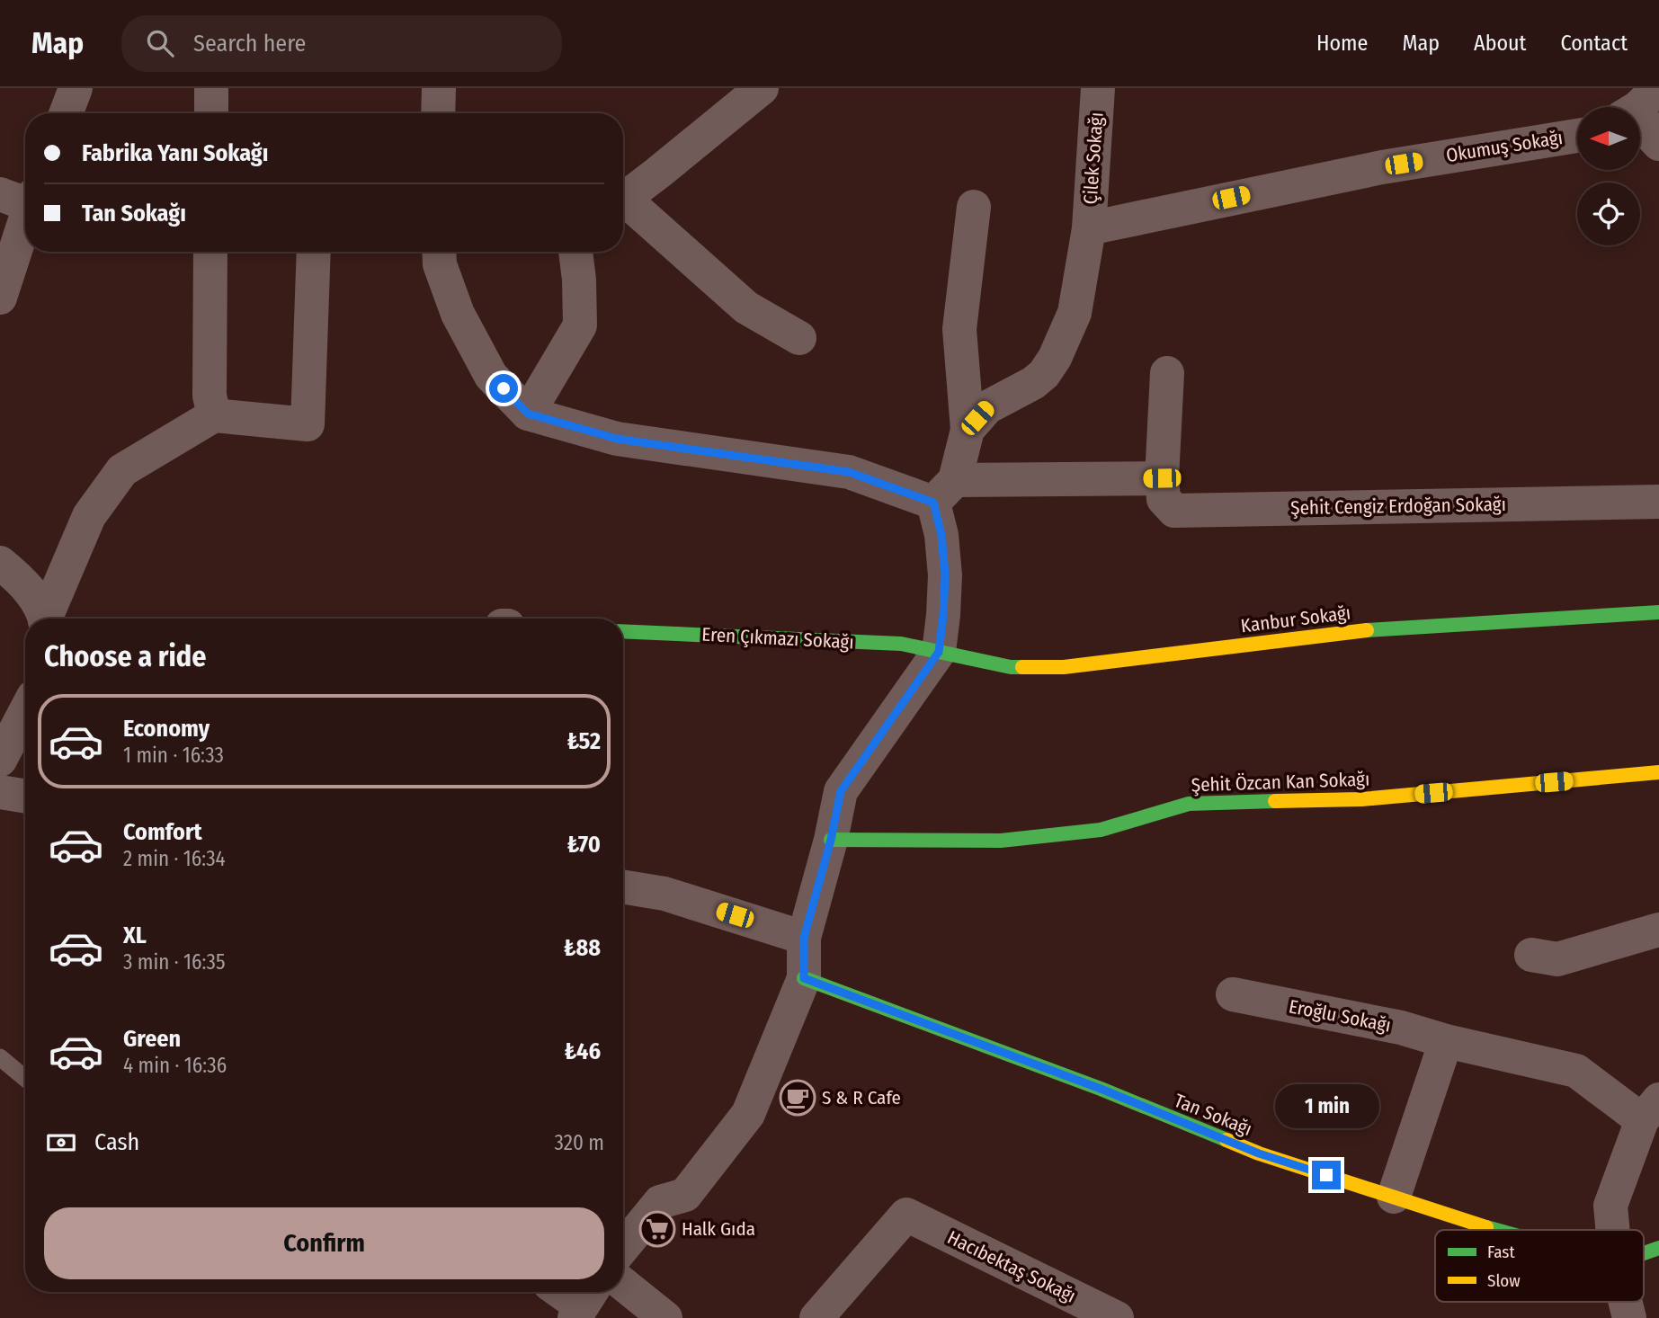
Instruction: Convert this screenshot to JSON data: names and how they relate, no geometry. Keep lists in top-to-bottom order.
{
  "streets": {
    "street": [
      "Okumuş Sokağı",
      "Çilek Sokağı",
      "Şehit Cengiz Erdoğan Sokağı",
      "Kanbur Sokağı",
      "Eren Çıkmazı Sokağı",
      "Şehit Özcan Kan Sokağı",
      "Eroğlu Sokağı",
      "Tan Sokağı",
      "Hacıbektaş Sokağı"
    ]
  },
  "crossings": [
    ["Okumuş Sokağı", "Çilek Sokağı"],
    ["Kanbur Sokağı", "Eren Çıkmazı Sokağı"]
  ],
  "places": {
    "cafe": ["S & R Cafe"],
    "supermarket": ["Halk Gıda"]
  },
  "legend": ["Fast", "Slow"],
  "north": "left",
  "page": {
    "header": "Map",
    "search": "Search here",
    "nav": [
      "Home",
      "Map",
      "About",
      "Contact"
    ],
    "banner": ["Fabrika Yanı Sokağı", "Tan Sokağı"],
    "heading": "Choose a ride",
    "list": [
      {
        "name": "Economy",
        "note": "1 min · 16:33",
        "value": "₺52"
      },
      {
        "name": "Comfort",
        "note": "2 min · 16:34",
        "value": "₺70"
      },
      {
        "name": "XL",
        "note": "3 min · 16:35",
        "value": "₺88"
      },
      {
        "name": "Green",
        "note": "4 min · 16:36",
        "value": "₺46"
      }
    ],
    "bubble": "1 min",
    "pay": ["Cash", "320 m"],
    "buttons": "Confirm"
  }
}
